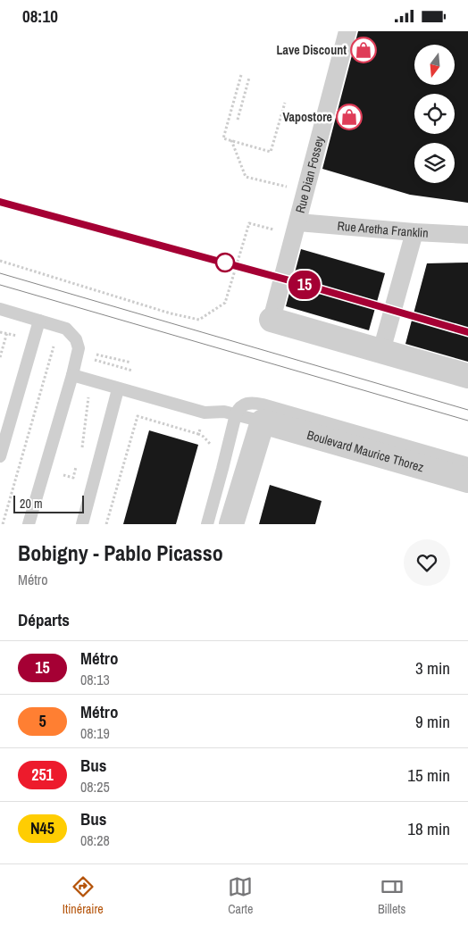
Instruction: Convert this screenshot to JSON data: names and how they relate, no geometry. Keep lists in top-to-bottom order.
{
  "streets": {
    "street": ["Rue Dian Fossey", "Rue Aretha Franklin", "Boulevard Maurice Thorez"]
  },
  "crossings": [
    ["Rue Dian Fossey", "Rue Aretha Franklin"]
  ],
  "places": {
    "shop": ["Lave Discount", "Vapostore"]
  },
  "lines": ["metro line 15"],
  "scale_bar": "20 m",
  "north": "bottom",
  "page": {
    "status": "08:10",
    "on_map": "15",
    "scale": "20 m",
    "heading": [
      ["Bobigny - Pablo Picasso", "Métro"],
      "Départs"
    ],
    "list": [
      {
        "mark": "15",
        "name": "Métro",
        "note": "08:13",
        "value": "3 min"
      },
      {
        "mark": "5",
        "name": "Métro",
        "note": "08:19",
        "value": "9 min"
      },
      {
        "mark": "251",
        "name": "Bus",
        "note": "08:25",
        "value": "15 min"
      },
      {
        "mark": "N45",
        "name": "Bus",
        "note": "08:28",
        "value": "18 min"
      }
    ],
    "tabs": ["Itinéraire", "Carte", "Billets"]
  }
}
